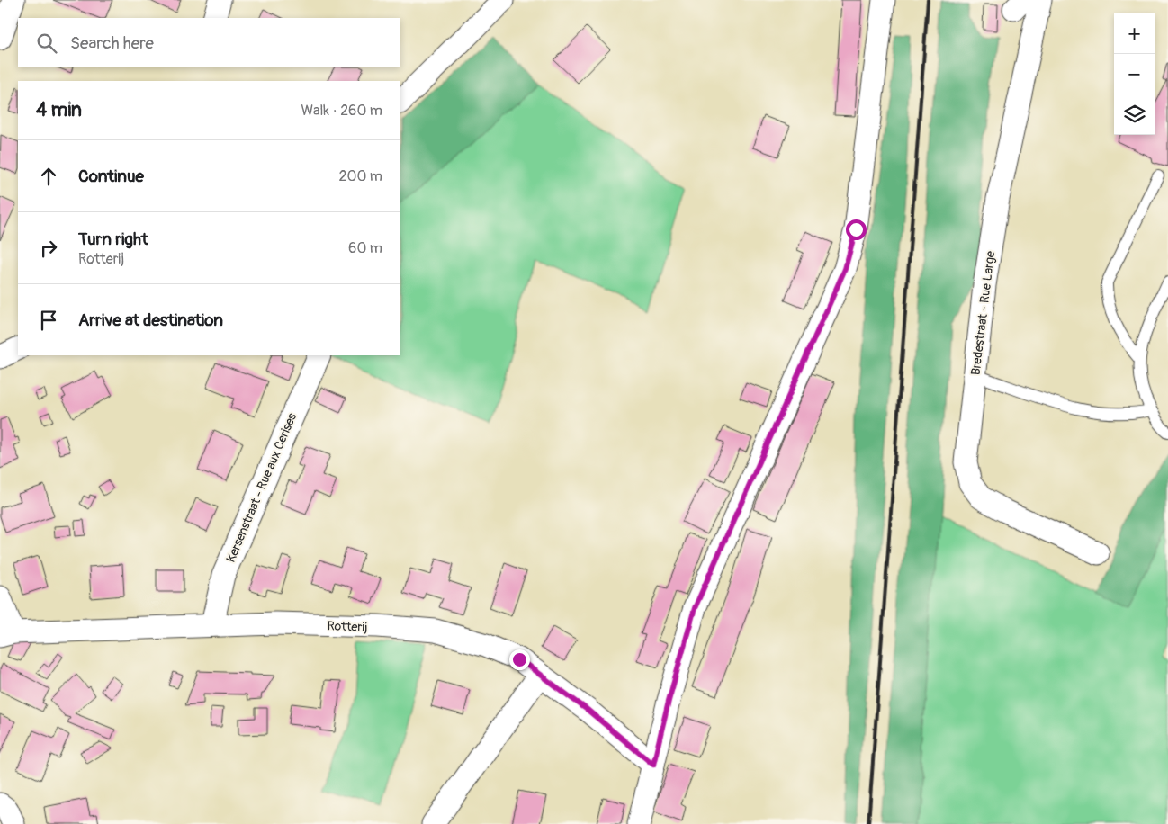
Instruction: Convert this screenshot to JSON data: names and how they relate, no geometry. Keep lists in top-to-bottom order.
{
  "streets": {
    "street": ["Bredestraat - Rue Large", "Kersenstraat - Rue aux Cerises", "Rotterij"]
  },
  "crossings": [
    ["Kersenstraat - Rue aux Cerises", "Rotterij"]
  ],
  "page": {
    "map_buttons": ["+", "−"],
    "search": "Search here",
    "heading": ["4 min", "Walk · 260 m"],
    "list": [
      ["Continue", "200 m"],
      ["Turn right", "Rotterij", "60 m"],
      "Arrive at destination"
    ]
  }
}
